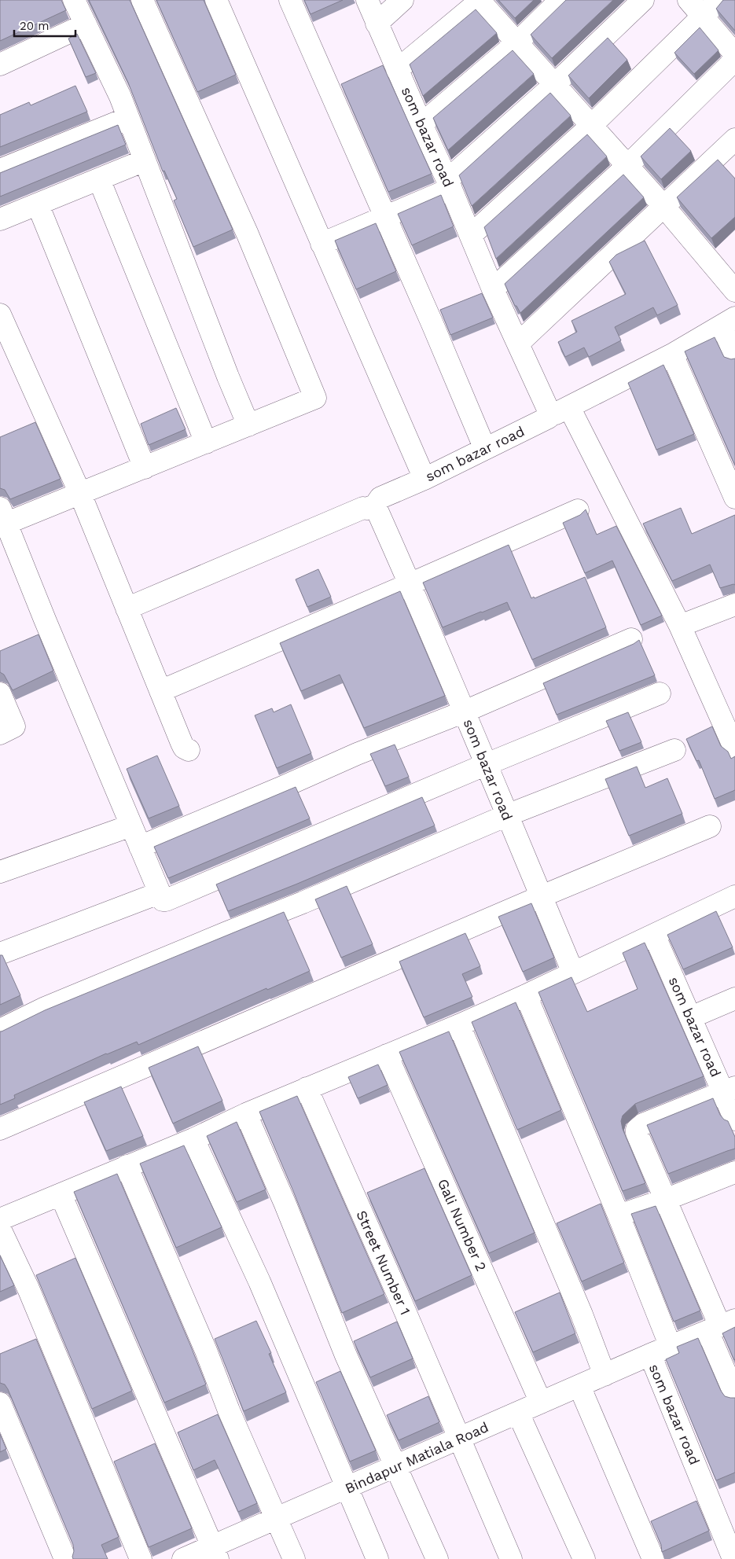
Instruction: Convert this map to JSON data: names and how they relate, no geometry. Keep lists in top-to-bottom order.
{
  "streets": {
    "street": [
      "som bazar road",
      "Gali Number 2",
      "Street Number 1",
      "Bindapur Matiala Road"
    ]
  },
  "crossings": [
    ["som bazar road", "Bindapur Matiala Road"],
    ["Gali Number 2", "Bindapur Matiala Road"],
    ["Street Number 1", "Bindapur Matiala Road"]
  ],
  "scale_bar": "20 m"
}
